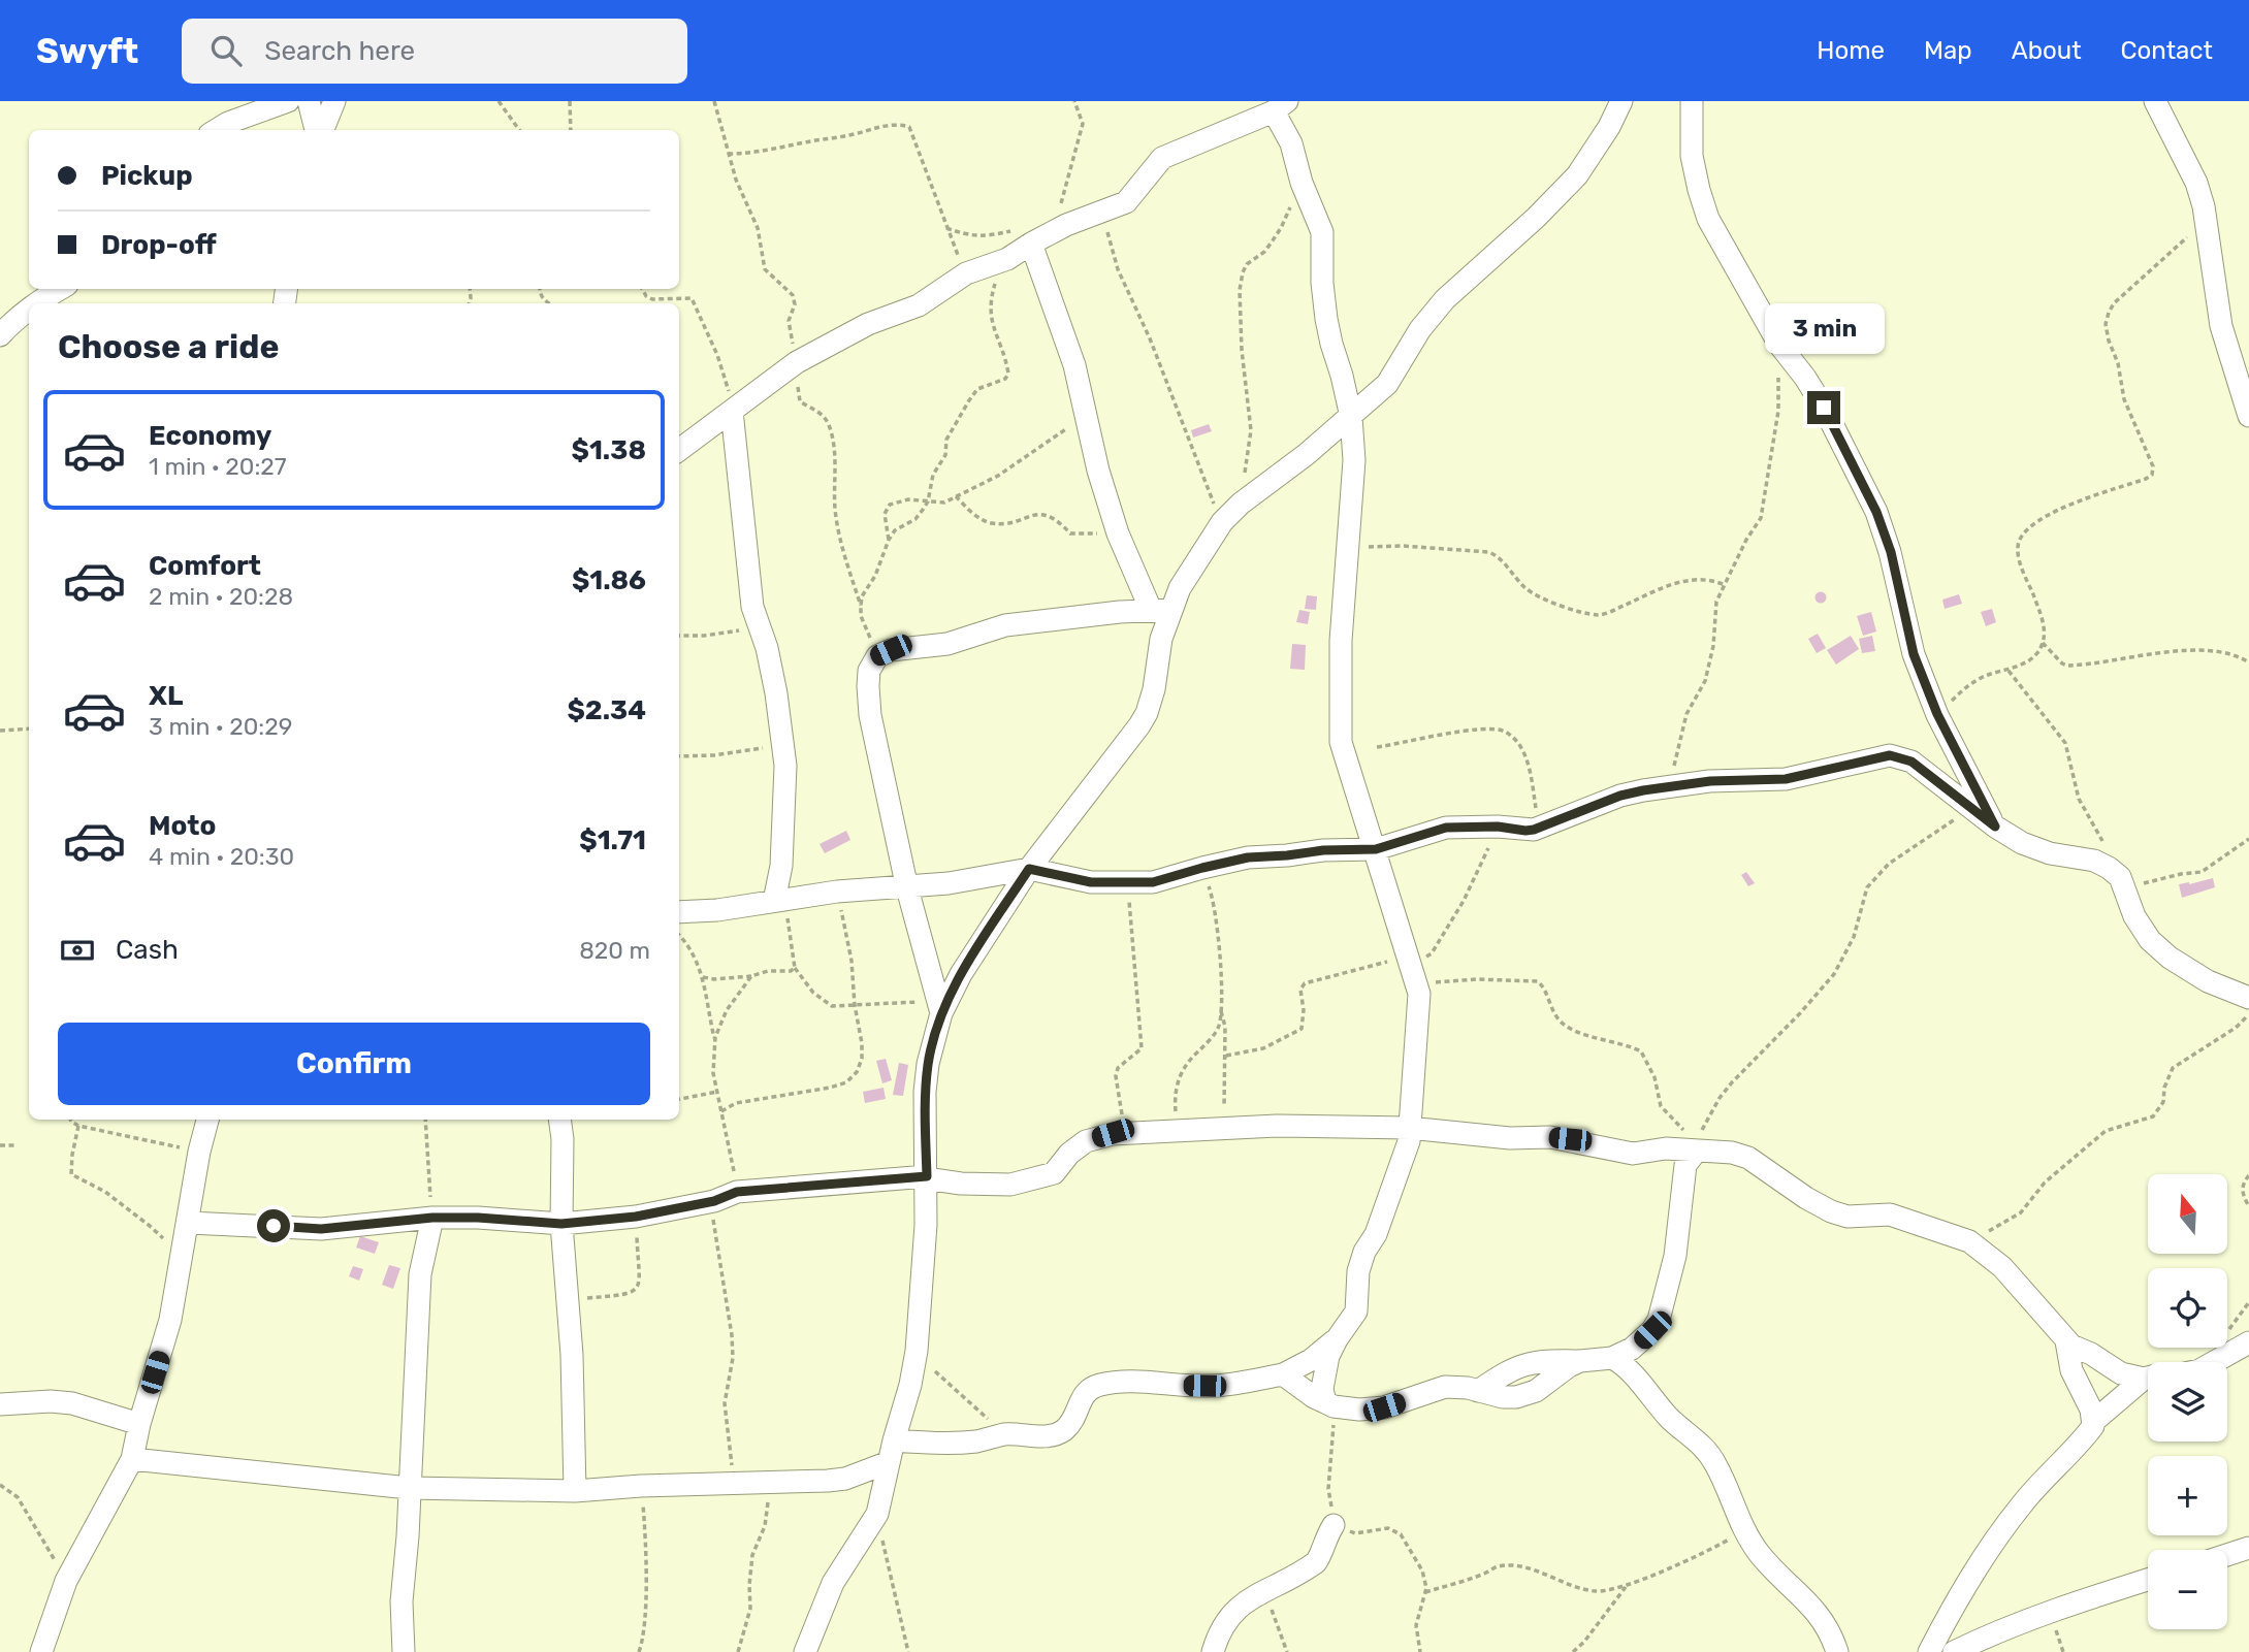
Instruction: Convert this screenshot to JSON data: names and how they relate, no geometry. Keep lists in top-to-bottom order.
{
  "north": "top",
  "page": {
    "header": "Swyft",
    "search": "Search here",
    "nav": [
      "Home",
      "Map",
      "About",
      "Contact"
    ],
    "banner": ["Pickup", "Drop-off"],
    "bubble": "3 min",
    "heading": "Choose a ride",
    "list": [
      {
        "name": "Economy",
        "note": "1 min · 20:27",
        "value": "$1.38"
      },
      {
        "name": "Comfort",
        "note": "2 min · 20:28",
        "value": "$1.86"
      },
      {
        "name": "XL",
        "note": "3 min · 20:29",
        "value": "$2.34"
      },
      {
        "name": "Moto",
        "note": "4 min · 20:30",
        "value": "$1.71"
      }
    ],
    "pay": ["Cash", "820 m"],
    "buttons": "Confirm",
    "map_buttons": ["+", "−"]
  }
}
